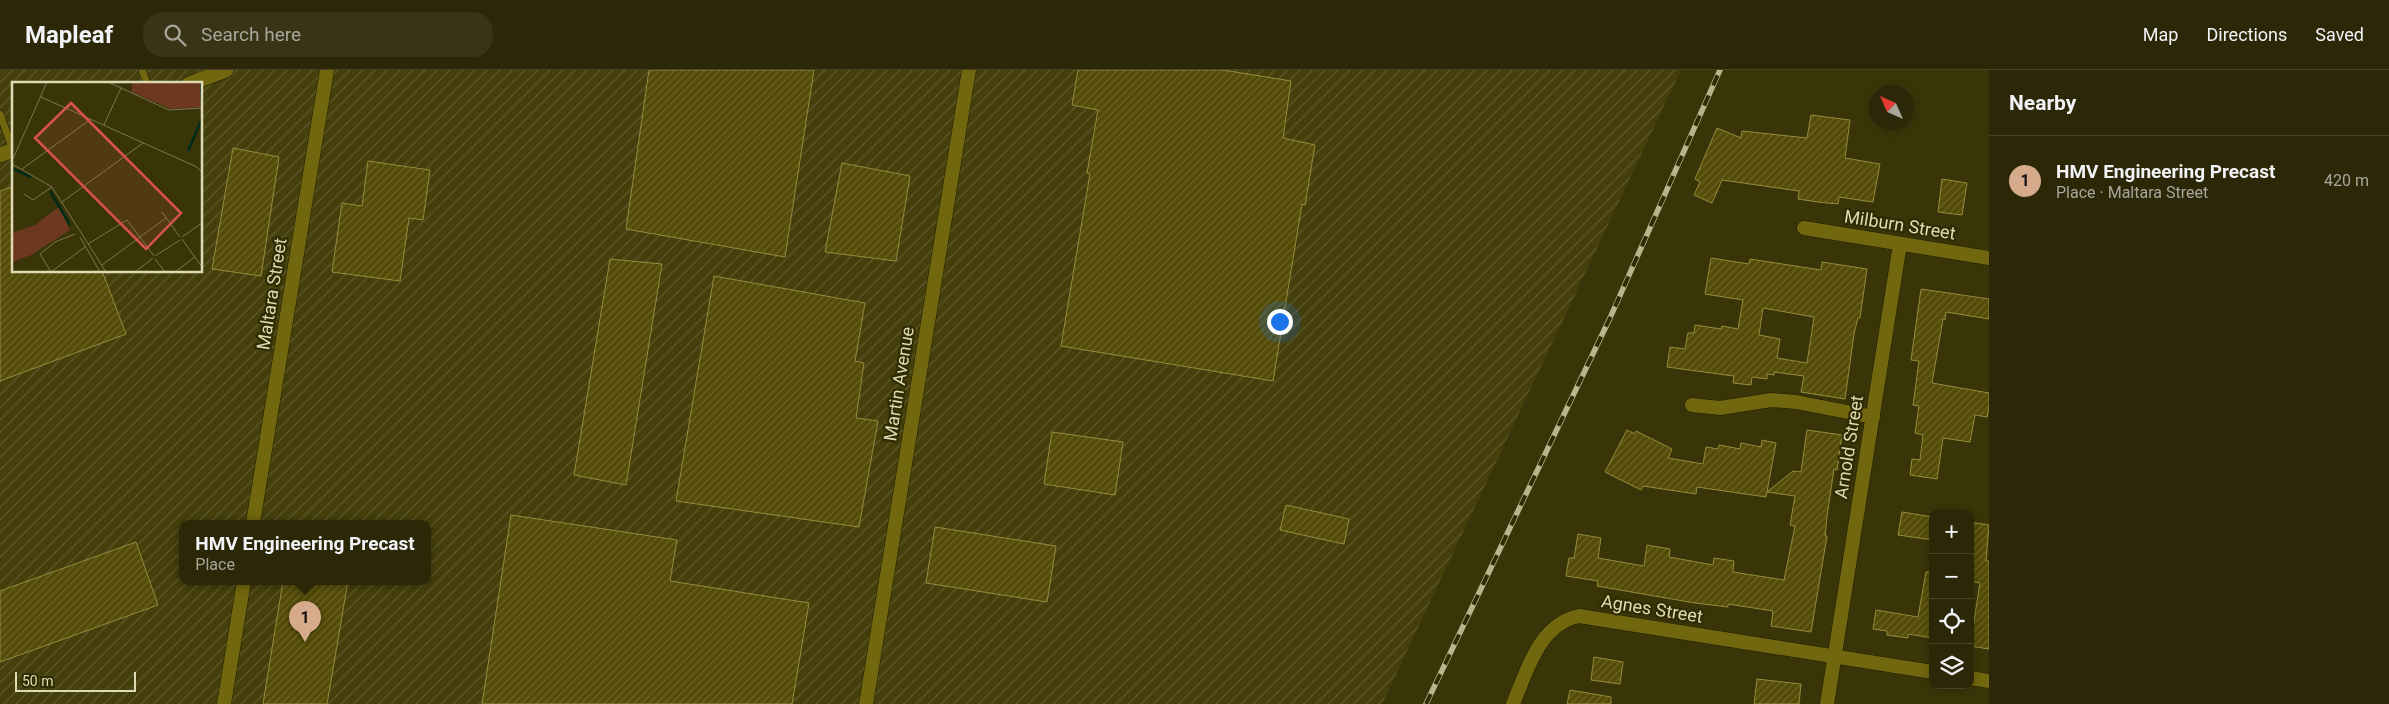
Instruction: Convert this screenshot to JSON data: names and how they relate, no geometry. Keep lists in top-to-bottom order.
{
  "streets": {
    "street": [
      "Milburn Street",
      "Maltara Street",
      "Martin Avenue",
      "Arnold Street",
      "Agnes Street"
    ]
  },
  "crossings": [
    ["Milburn Street", "Arnold Street"],
    ["Arnold Street", "Agnes Street"]
  ],
  "scale_bar": "50 m",
  "north": "top left",
  "page": {
    "header": "Mapleaf",
    "search": "Search here",
    "nav": ["Map", "Directions", "Saved"],
    "heading": "Nearby",
    "list": [
      {
        "mark": "1",
        "name": "HMV Engineering Precast",
        "note": "Place · Maltara Street",
        "value": "420 m"
      }
    ],
    "map_buttons": ["+", "−"],
    "popup": ["HMV Engineering Precast", "Place"],
    "pins": "1",
    "scale": "50 m"
  }
}
